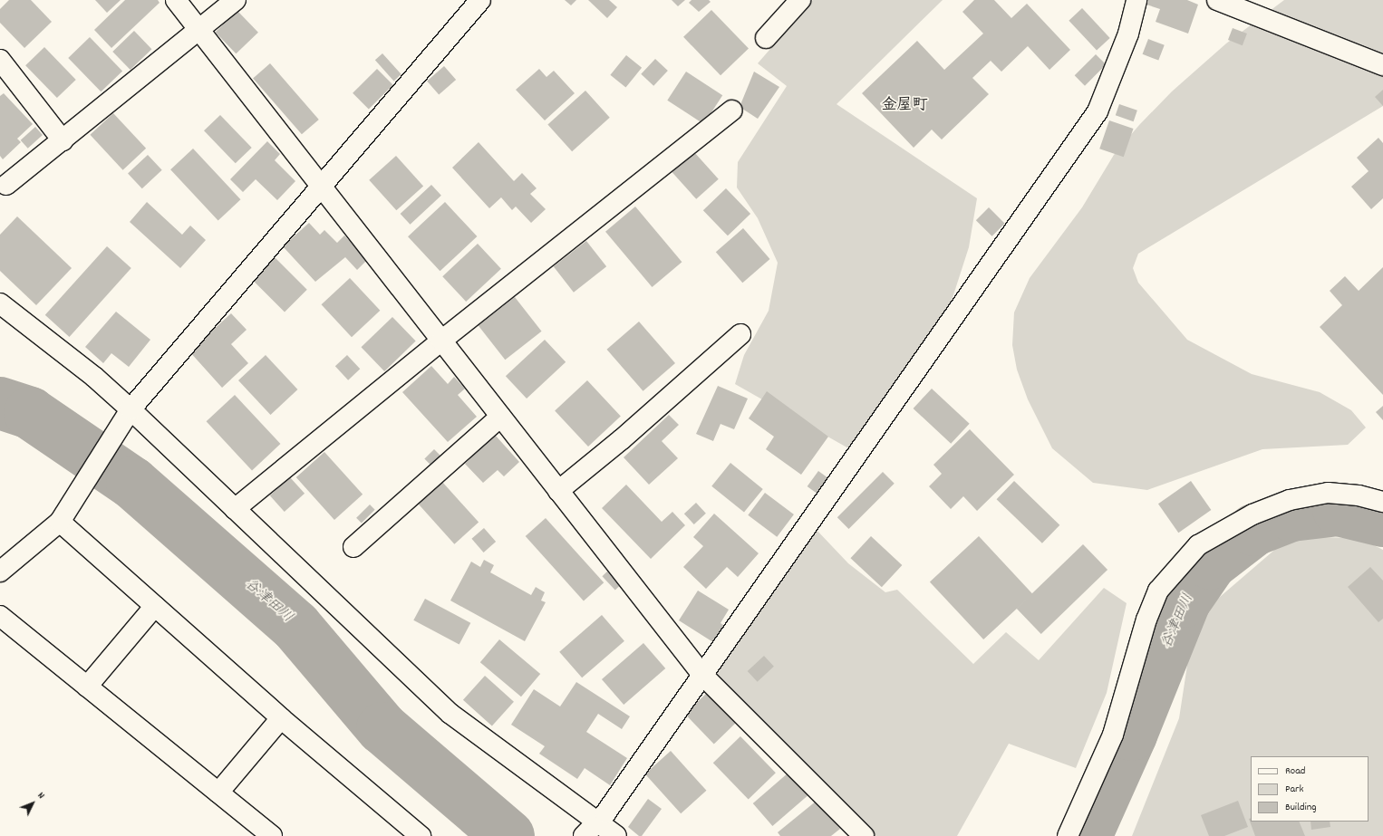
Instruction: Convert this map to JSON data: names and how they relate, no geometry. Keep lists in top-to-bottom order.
{
  "districts": ["金屋町"],
  "water": ["谷津田川"],
  "legend": ["Road", "Park", "Building"],
  "north": "top right"
}
